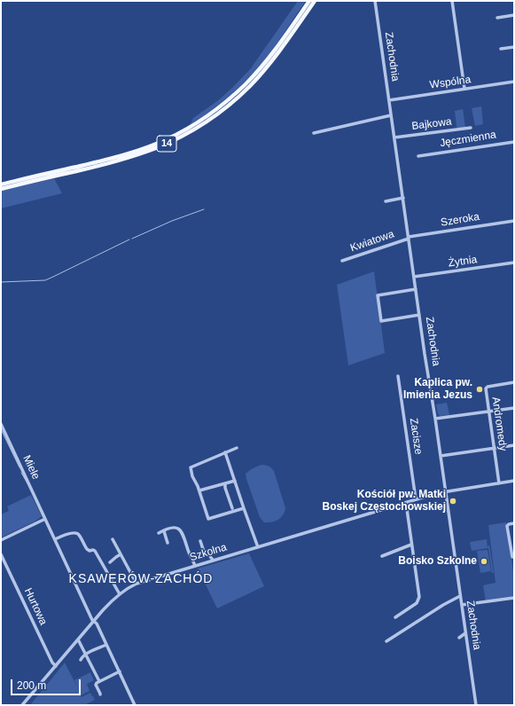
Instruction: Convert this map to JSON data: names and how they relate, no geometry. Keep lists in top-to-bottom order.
{
  "streets": {
    "main road": ["14"],
    "street": [
      "Zachodnia",
      "Wspólna",
      "Bajkowa",
      "Jęczmienna",
      "Szeroka",
      "Kwiatowa",
      "Żytnia",
      "Andromedy",
      "Zacisze",
      "Miele",
      "Szkolna",
      "Hurtowa"
    ]
  },
  "crossings": [
    ["Zachodnia", "Wspólna"],
    ["Zachodnia", "Bajkowa"],
    ["Zachodnia", "Szeroka"],
    ["Zachodnia", "Kwiatowa"],
    ["Zachodnia", "Żytnia"],
    ["Zachodnia", "Szkolna"],
    ["Szeroka", "Kwiatowa"],
    ["Andromedy", "Szkolna"],
    ["Zacisze", "Szkolna"],
    ["Miele", "Szkolna"],
    ["Szkolna", "Hurtowa"]
  ],
  "districts": ["KSAWERÓW-ZACHÓD"],
  "places": ["Kaplica pw. Imienia Jezus", "Kościół pw. Matki Boskej Częstochowskiej", "Boisko Szkolne"],
  "scale_bar": "200 m"
}
